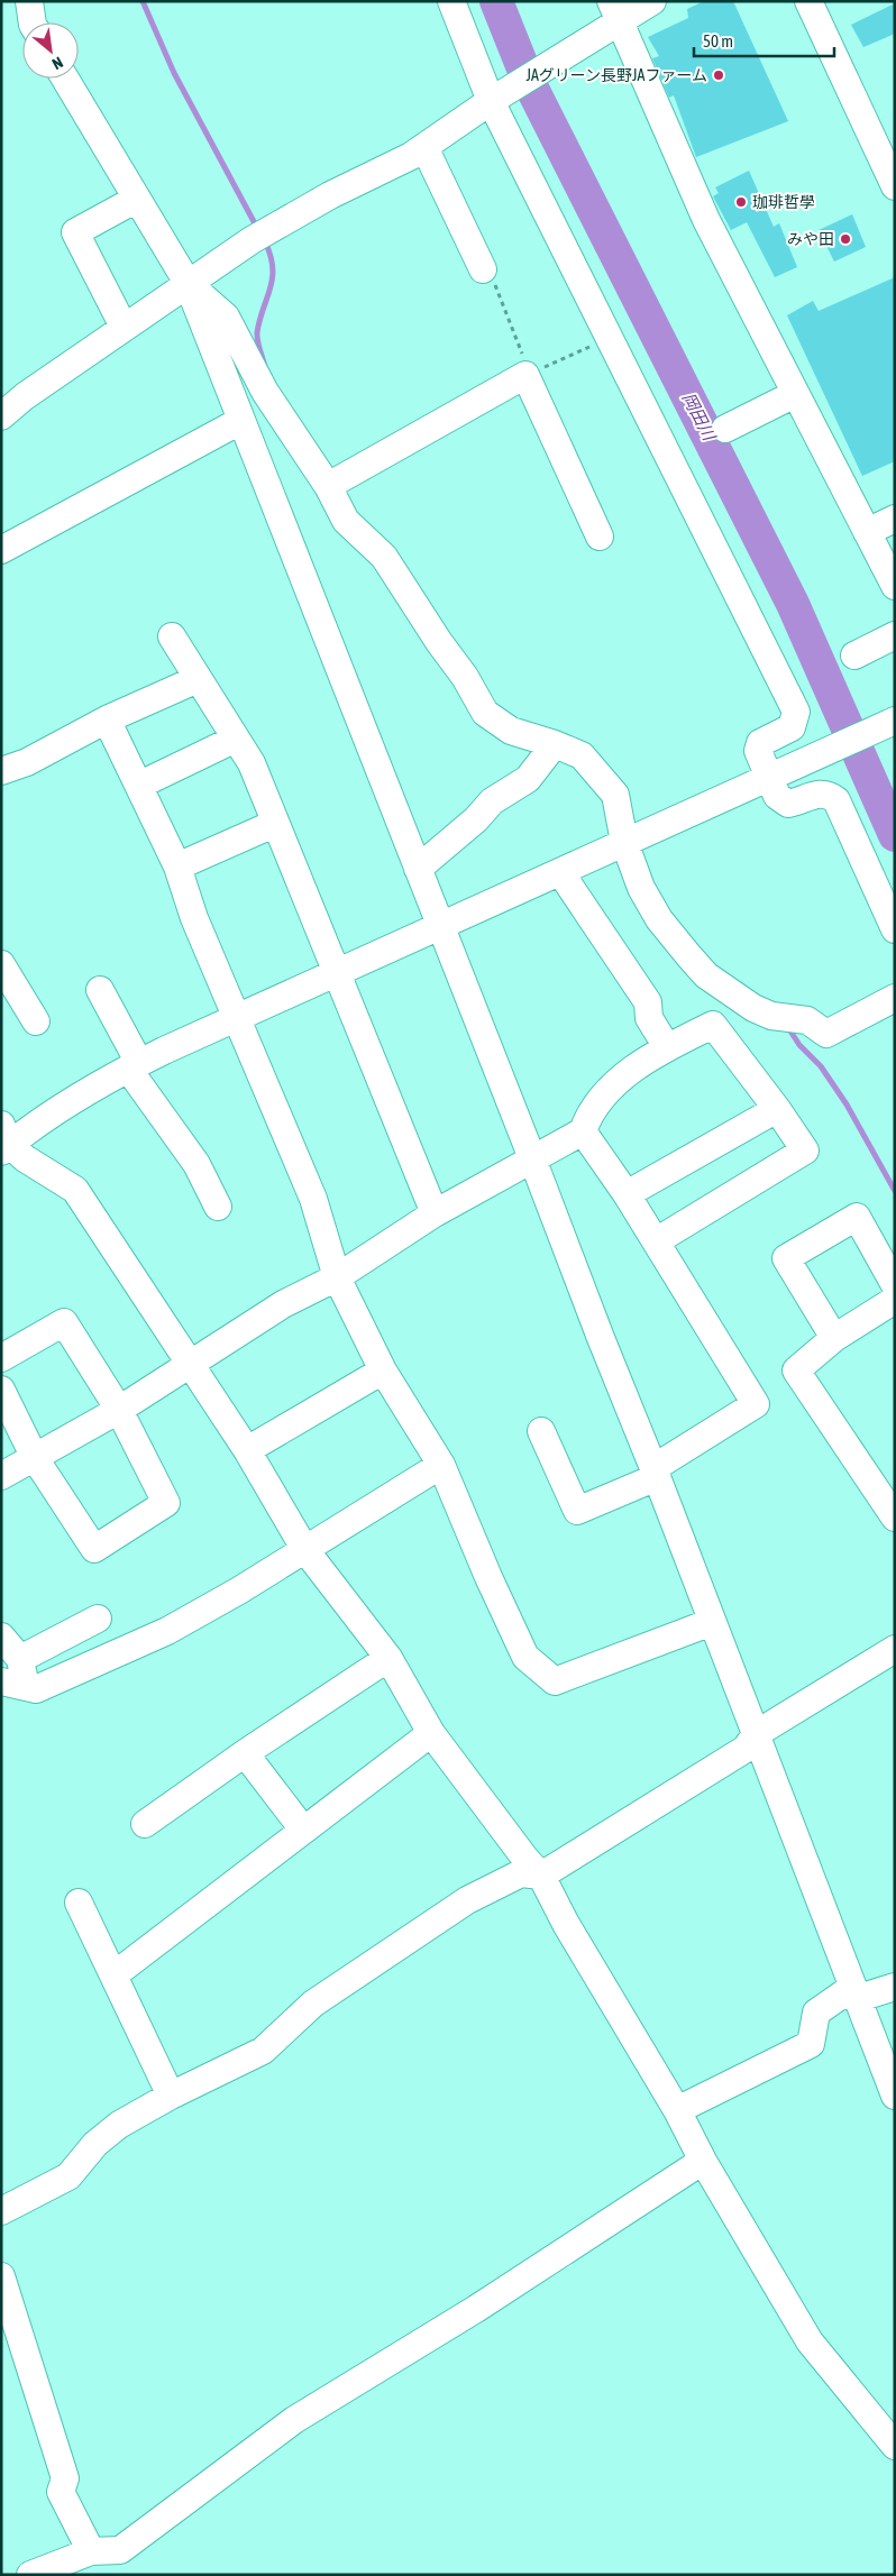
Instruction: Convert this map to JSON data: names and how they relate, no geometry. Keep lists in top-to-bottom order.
{
  "water": ["岡田川"],
  "places": ["JAグリーン長野JAファーム", "珈琲哲學", "みや田"],
  "scale_bar": "50 m",
  "north": "bottom right"
}
